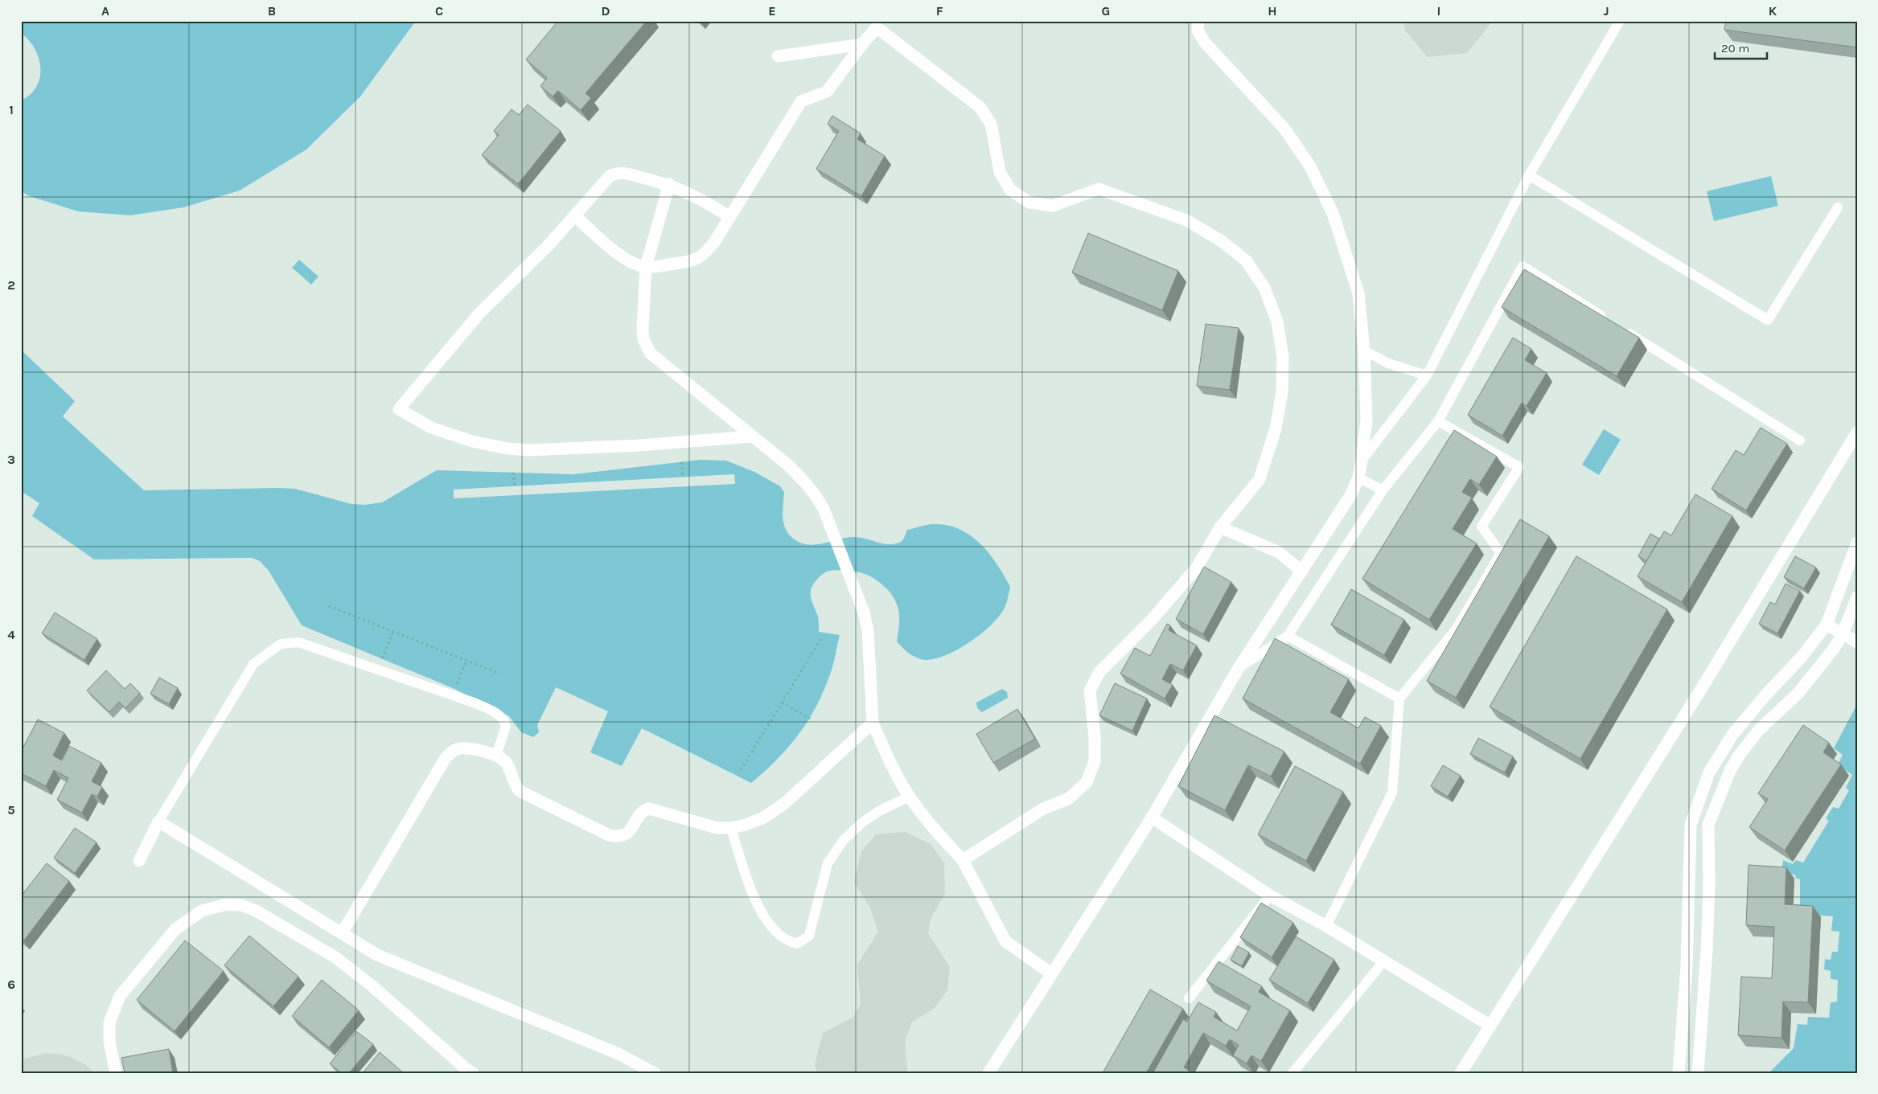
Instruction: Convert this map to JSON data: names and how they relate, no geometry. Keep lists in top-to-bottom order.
{
  "scale_bar": "20 m",
  "grid": {
    "columns": [
      "A",
      "B",
      "C",
      "D",
      "E",
      "F",
      "G",
      "H",
      "I",
      "J",
      "K"
    ],
    "rows": [
      "1",
      "2",
      "3",
      "4",
      "5",
      "6"
    ]
  }
}
